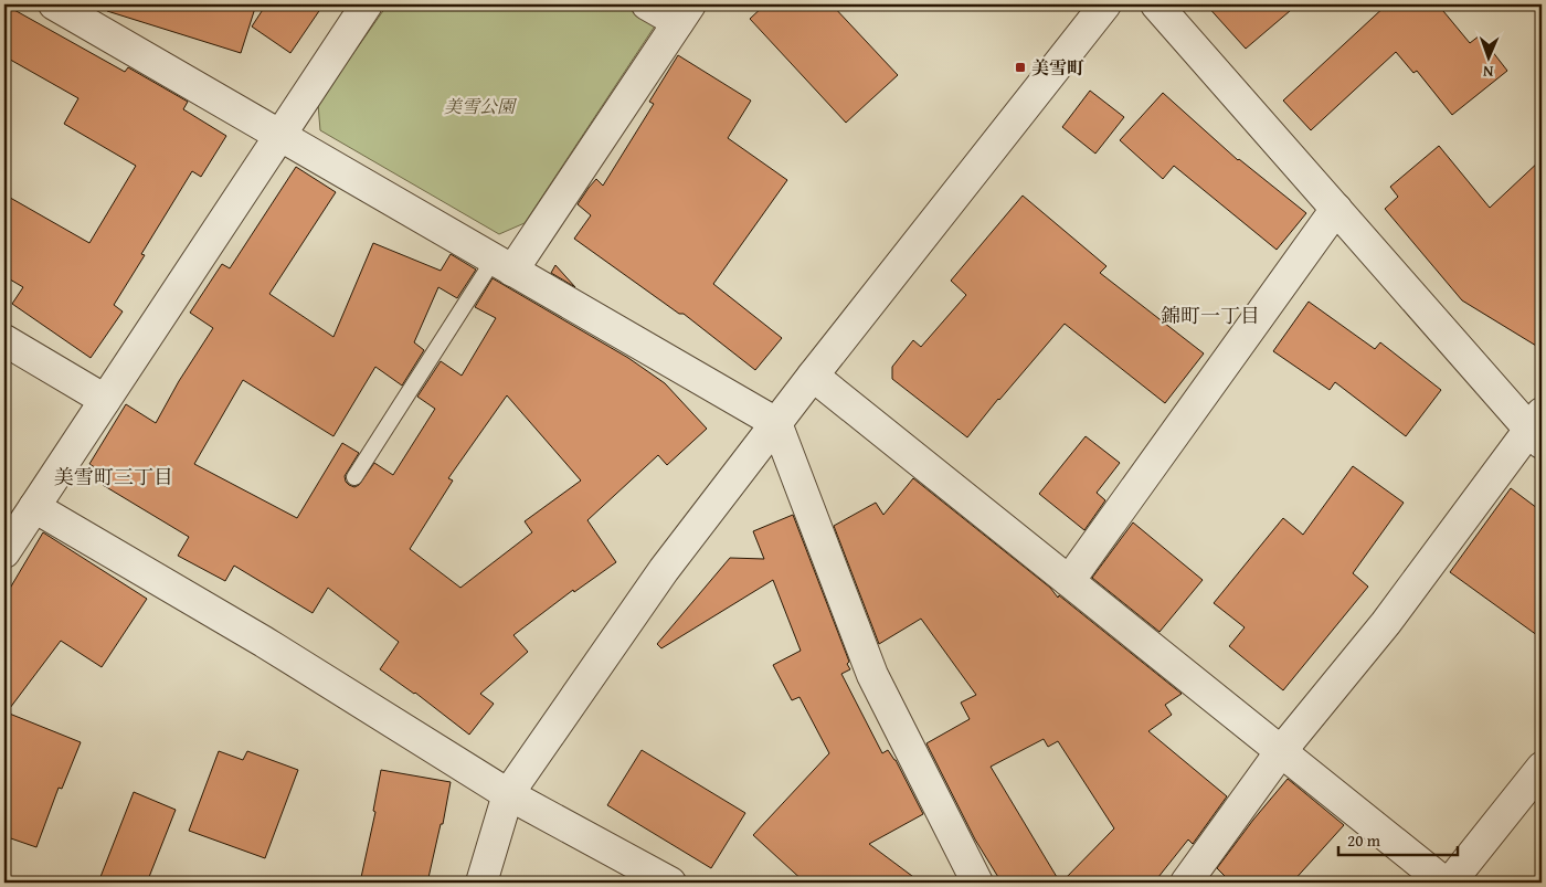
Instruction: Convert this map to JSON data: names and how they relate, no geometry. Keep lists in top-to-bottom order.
{
  "districts": ["錦町一丁目", "美雪町三丁目"],
  "parks": ["美雪公園"],
  "places": {
    "transit": ["美雪町"]
  },
  "scale_bar": "20 m",
  "north": "bottom"
}
